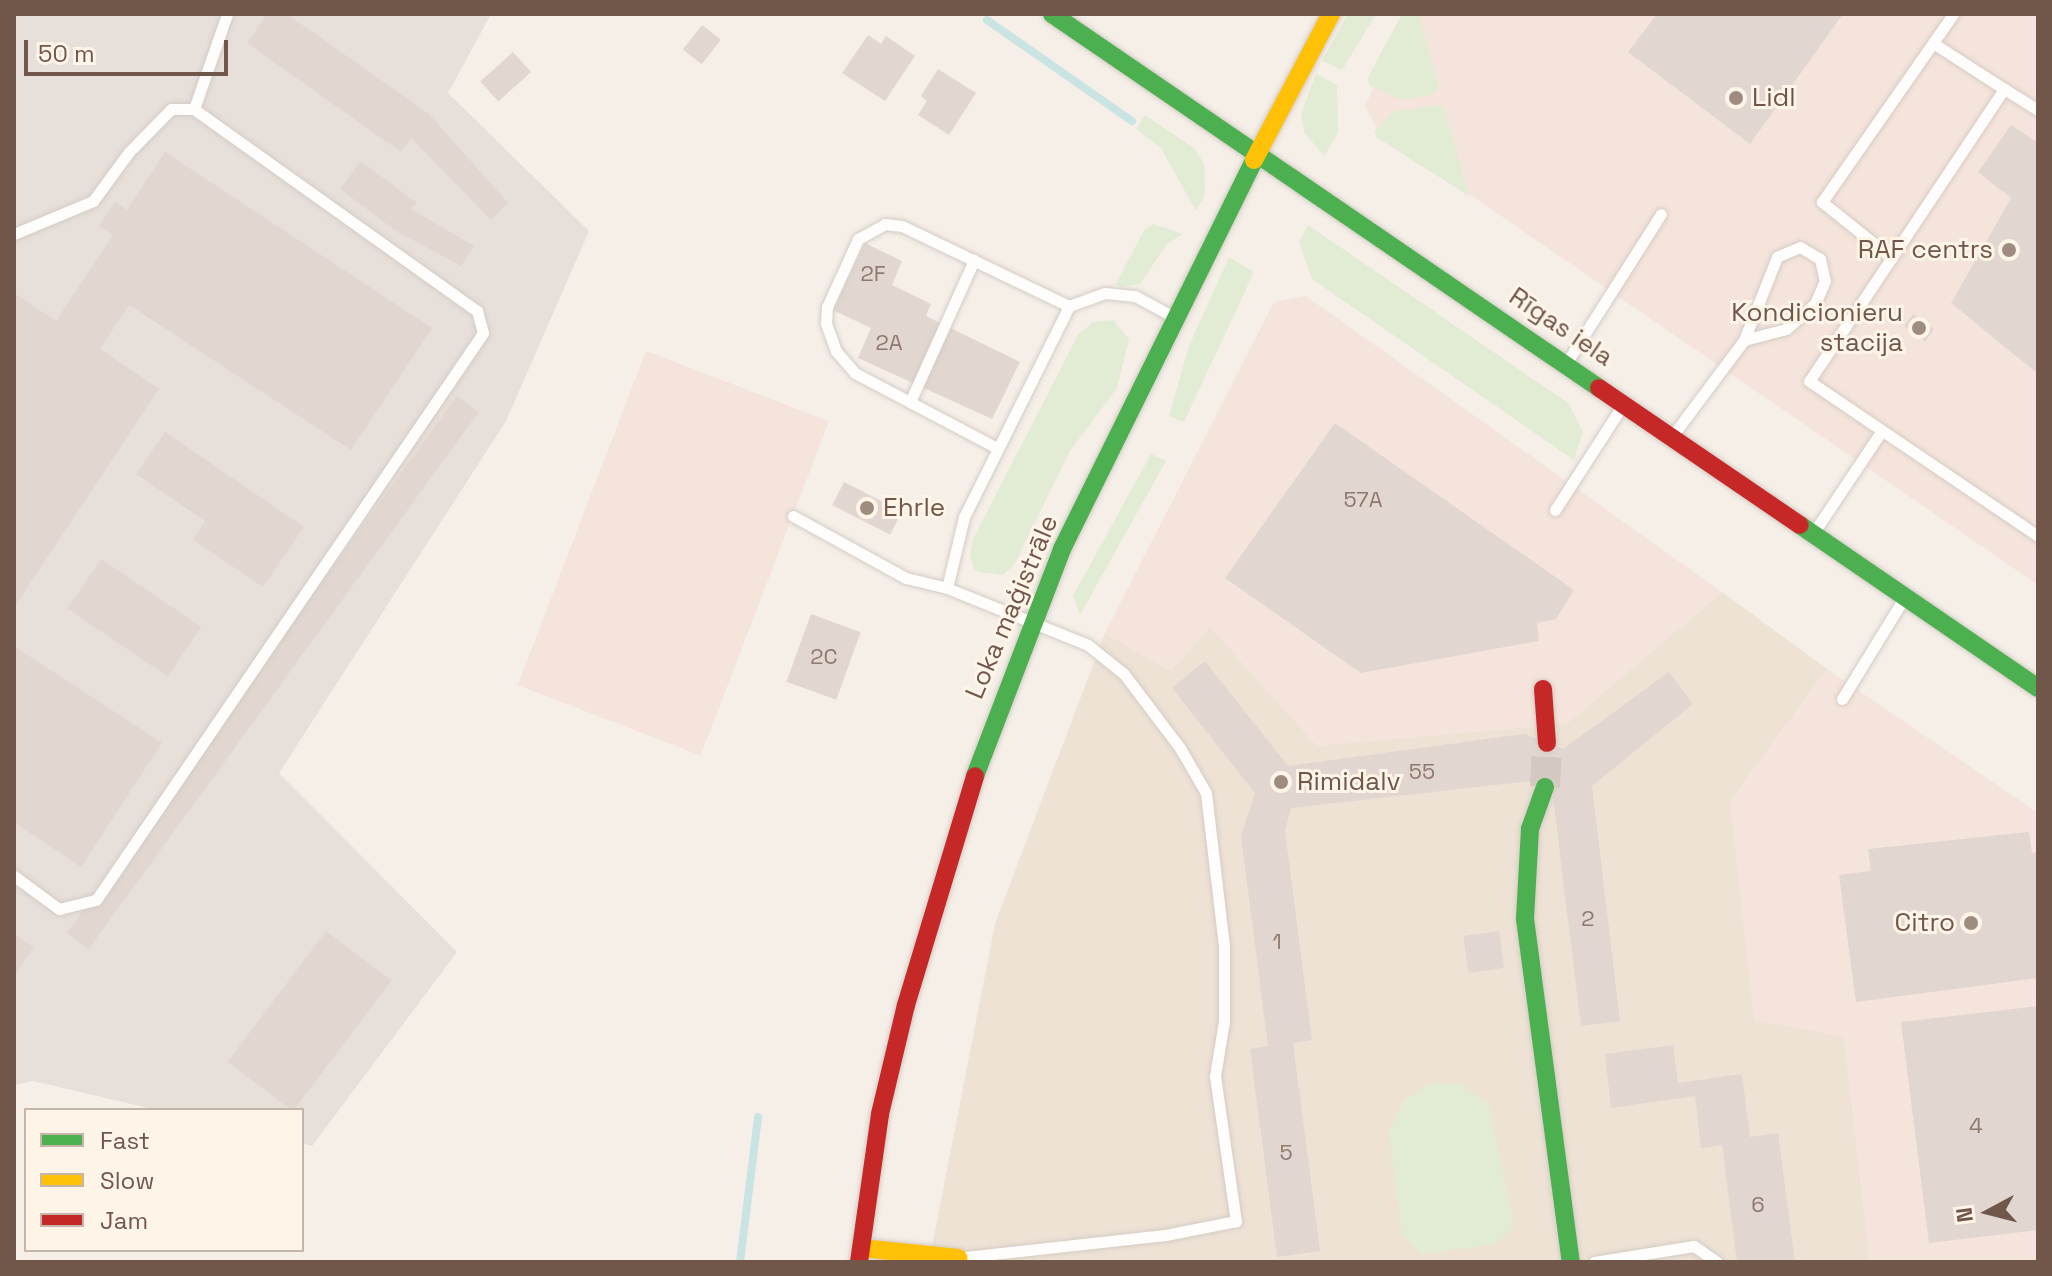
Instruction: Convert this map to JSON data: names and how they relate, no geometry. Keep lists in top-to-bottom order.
{
  "streets": {
    "main road": ["Rīgas iela", "Loka maģistrāle"]
  },
  "crossings": [
    ["Rīgas iela", "Loka maģistrāle"]
  ],
  "places": [
    "Lidl",
    "RAF centrs",
    "Kondicionieru stacija",
    "Ehrle",
    "Rimidalv",
    "Citro"
  ],
  "house_numbers": [
    "2F",
    "2A",
    "57A",
    "2C",
    "55",
    "2",
    "1",
    "4",
    "5",
    "6"
  ],
  "legend": ["Fast", "Slow", "Jam"],
  "scale_bar": "50 m",
  "north": "left"
}
